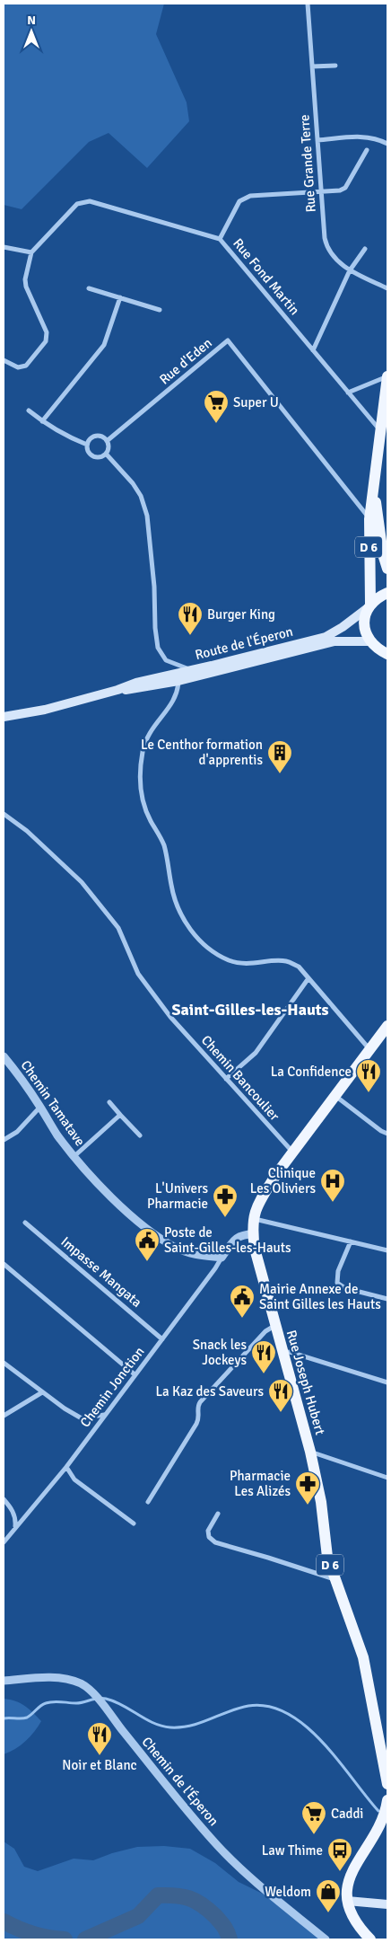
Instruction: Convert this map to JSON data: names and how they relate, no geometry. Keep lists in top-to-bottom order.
{
  "streets": {
    "main road": ["D 6", "Route de l'Éperon", "Rue Joseph Hubert"],
    "street": [
      "Rue Grande Terre",
      "Rue Fond Martin",
      "Rue d'Eden",
      "Chemin Bancoulier",
      "Chemin Tamatave",
      "Impasse Mangata",
      "Chemin Jonction",
      "Chemin de l'Éperon"
    ]
  },
  "crossings": [
    ["Rue Fond Martin", "D 6"],
    ["Rue d'Eden", "D 6"],
    ["D 6", "Route de l'Éperon"],
    ["Chemin Bancoulier", "Rue Joseph Hubert"],
    ["Chemin Tamatave", "Chemin Jonction"],
    ["Impasse Mangata", "Chemin Jonction"]
  ],
  "districts": ["Saint-Gilles-les-Hauts"],
  "places": {
    "supermarket": ["Super U", "Caddi"],
    "restaurant": [
      "Burger King",
      "La Confidence",
      "Snack les Jockeys",
      "La Kaz des Saveurs",
      "Noir et Blanc"
    ],
    "building": ["Le Centhor formation d'apprentis"],
    "hospital": ["Clinique Les Oliviers"],
    "pharmacy": ["L'Univers Pharmacie", "Pharmacie Les Alizés"],
    "public building": ["Poste de Saint-Gilles-les-Hauts", "Mairie Annexe de Saint Gilles les Hauts"],
    "bus stop": ["Law Thime"],
    "shop": ["Weldom"]
  },
  "north": "top"
}
